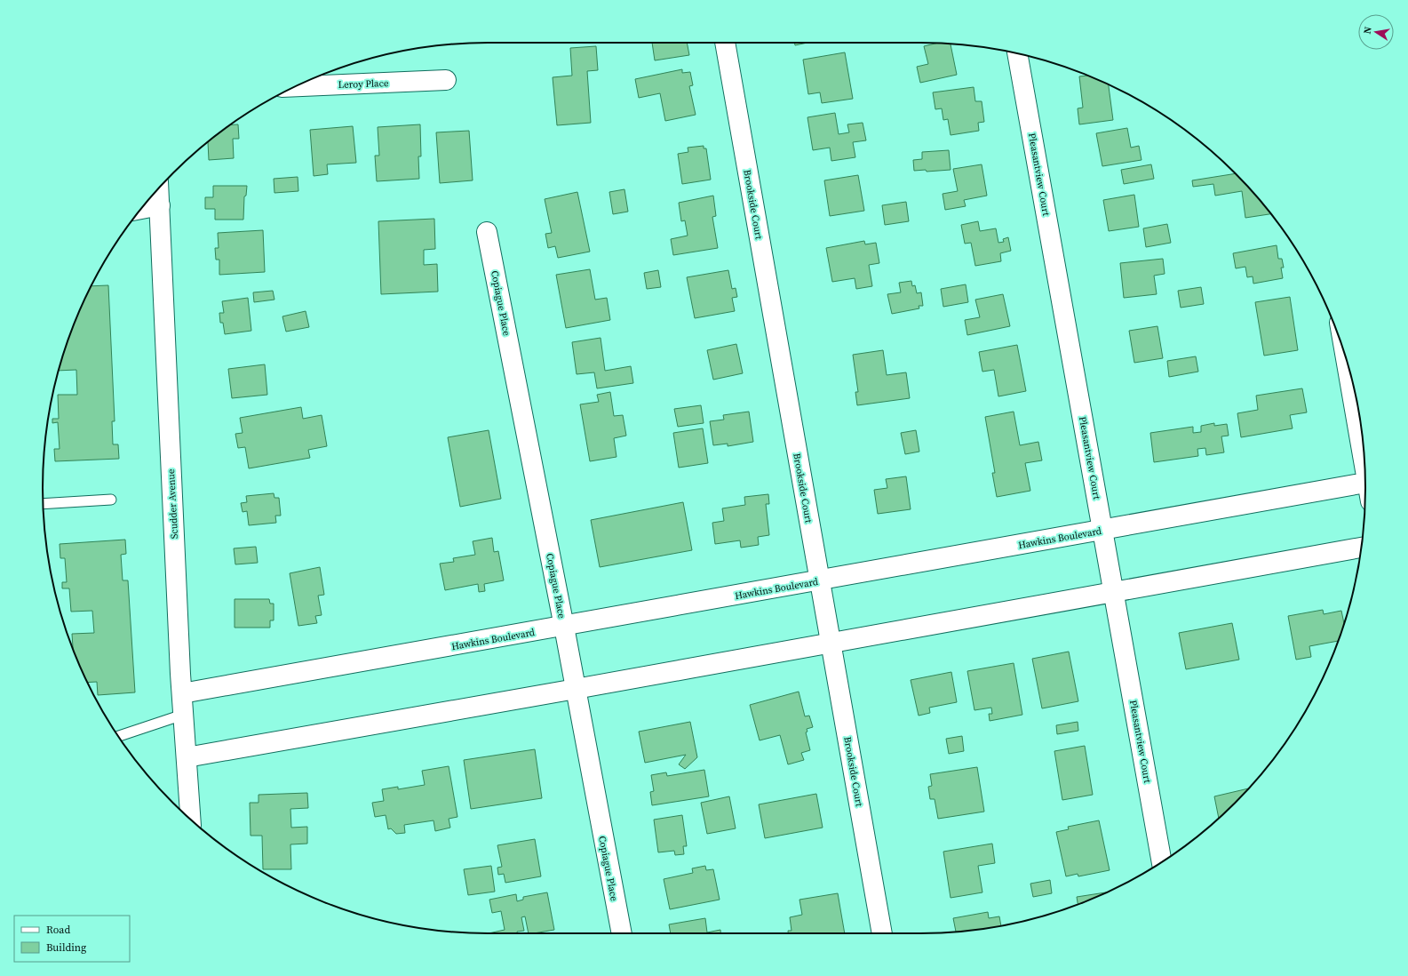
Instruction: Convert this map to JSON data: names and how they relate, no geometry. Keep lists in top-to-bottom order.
{
  "streets": {
    "street": [
      "Leroy Place",
      "Pleasantview Court",
      "Brookside Court",
      "Copiague Place",
      "Scudder Avenue",
      "Hawkins Boulevard"
    ]
  },
  "crossings": [
    ["Pleasantview Court", "Hawkins Boulevard"],
    ["Brookside Court", "Hawkins Boulevard"],
    ["Copiague Place", "Hawkins Boulevard"],
    ["Scudder Avenue", "Hawkins Boulevard"]
  ],
  "legend": ["Road", "Building"],
  "north": "left"
}
